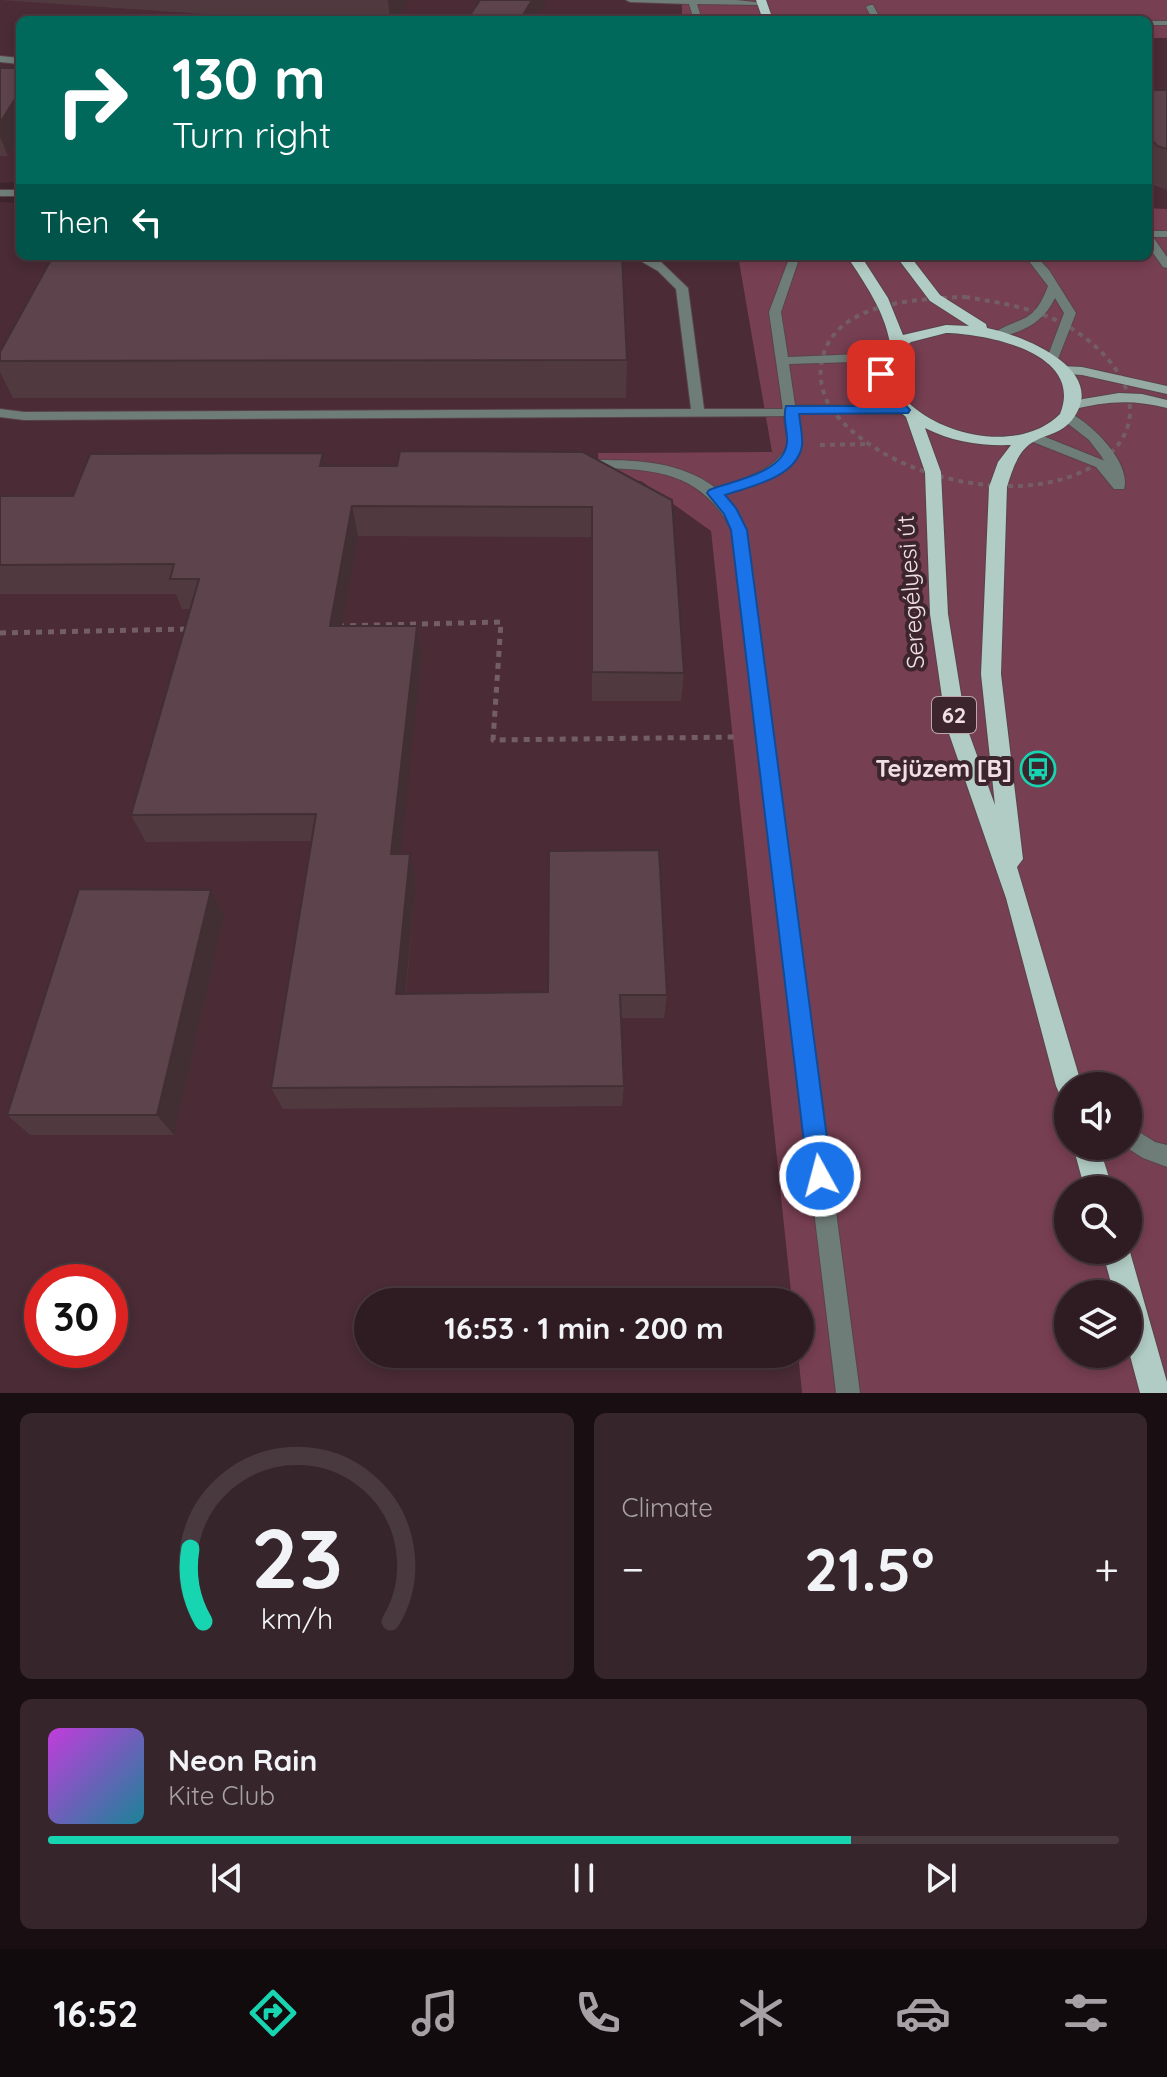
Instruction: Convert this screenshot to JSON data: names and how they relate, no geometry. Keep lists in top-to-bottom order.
{
  "streets": {
    "main road": ["Seregélyesi út", "62"]
  },
  "places": {
    "bus stop": ["Tejüzem [B]"]
  },
  "page": {
    "turn": ["130 m", "Turn right"],
    "then": "Then",
    "limit": "30",
    "trip": "16:53 · 1 min · 200 m",
    "tile": "Climate",
    "heat": ["−", "21.5°", "+"],
    "song": ["Neon Rain", "Kite Club"],
    "tabs": "16:52",
    "gauge": ["23", "km/h"]
  }
}
